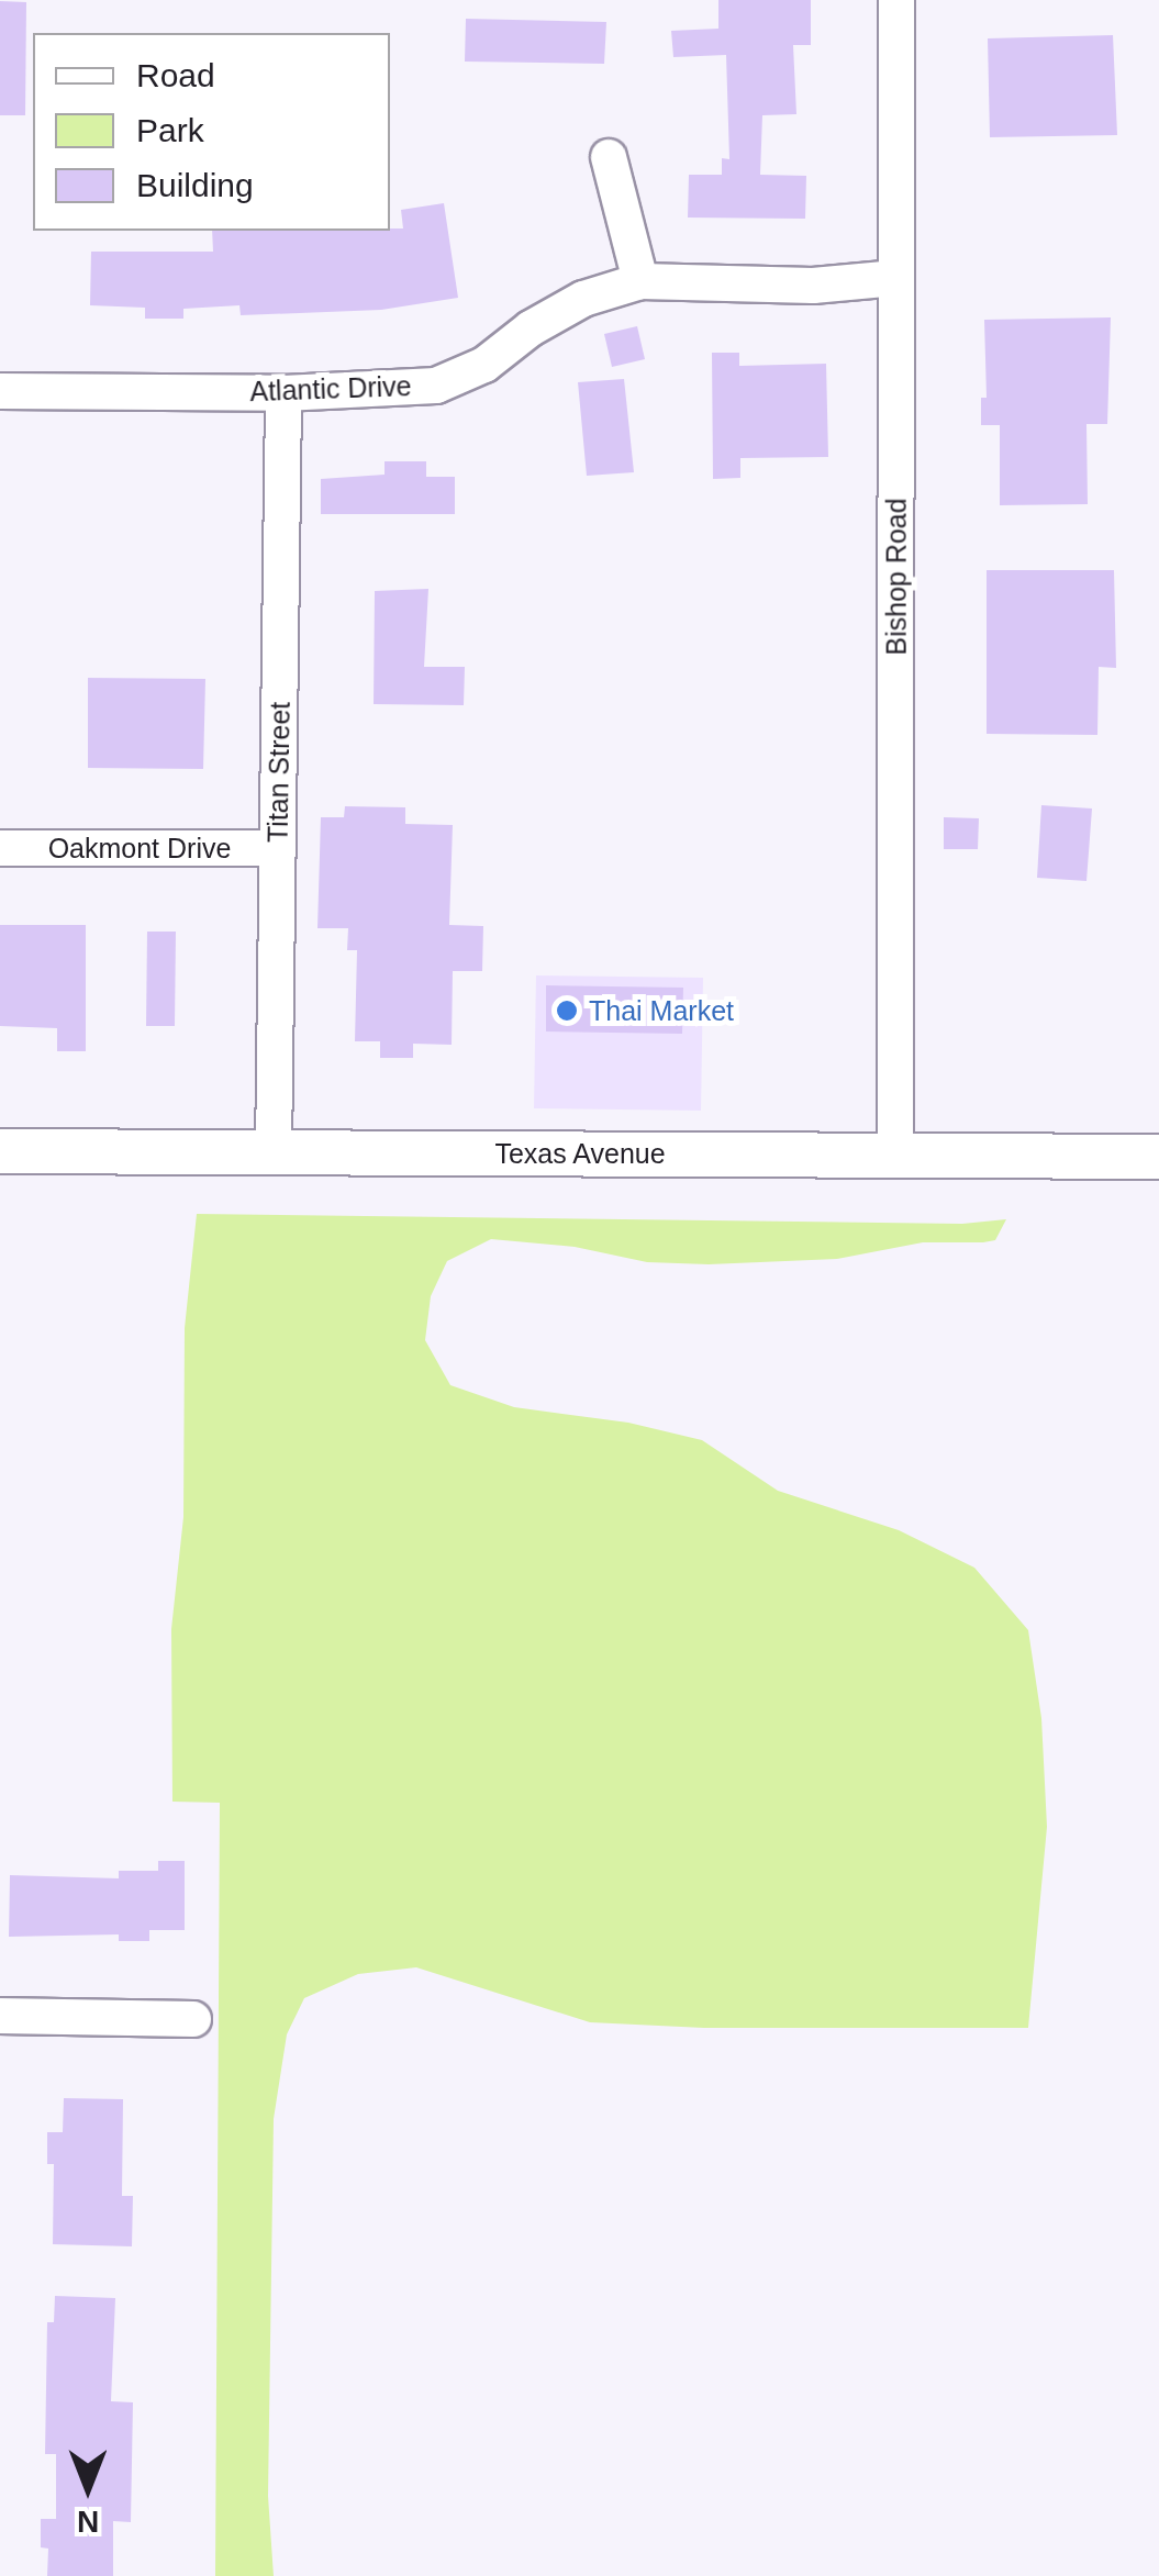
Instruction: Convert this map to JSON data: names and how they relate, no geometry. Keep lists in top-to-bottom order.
{
  "streets": {
    "street": [
      "Atlantic Drive",
      "Bishop Road",
      "Titan Street",
      "Oakmont Drive",
      "Texas Avenue"
    ]
  },
  "crossings": [
    ["Atlantic Drive", "Bishop Road"],
    ["Atlantic Drive", "Titan Street"],
    ["Bishop Road", "Texas Avenue"],
    ["Titan Street", "Oakmont Drive"],
    ["Titan Street", "Texas Avenue"]
  ],
  "places": ["Thai Market"],
  "legend": ["Road", "Park", "Building"],
  "north": "bottom"
}
